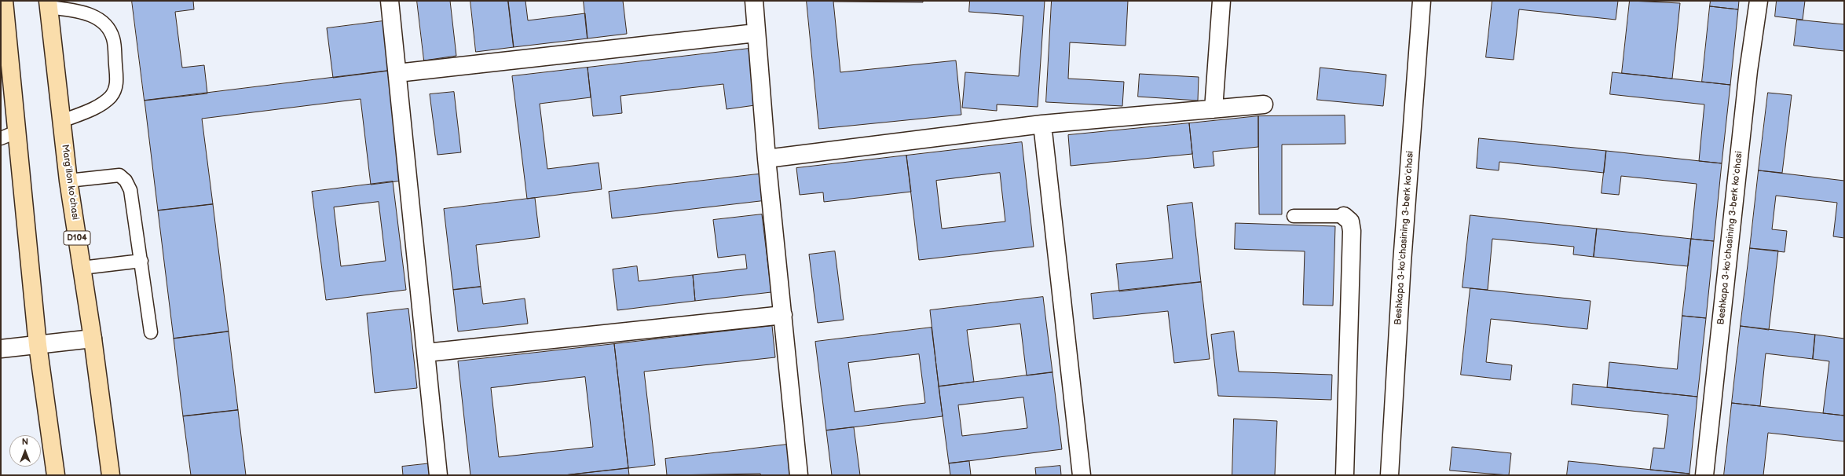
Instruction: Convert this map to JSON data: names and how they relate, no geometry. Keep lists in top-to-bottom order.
{
  "streets": {
    "main road": ["Margʻilon koʻchasi", "D104"],
    "street": ["Beshkapa 3-koʻchasining 3-berk koʻchasi"]
  },
  "north": "top"
}
